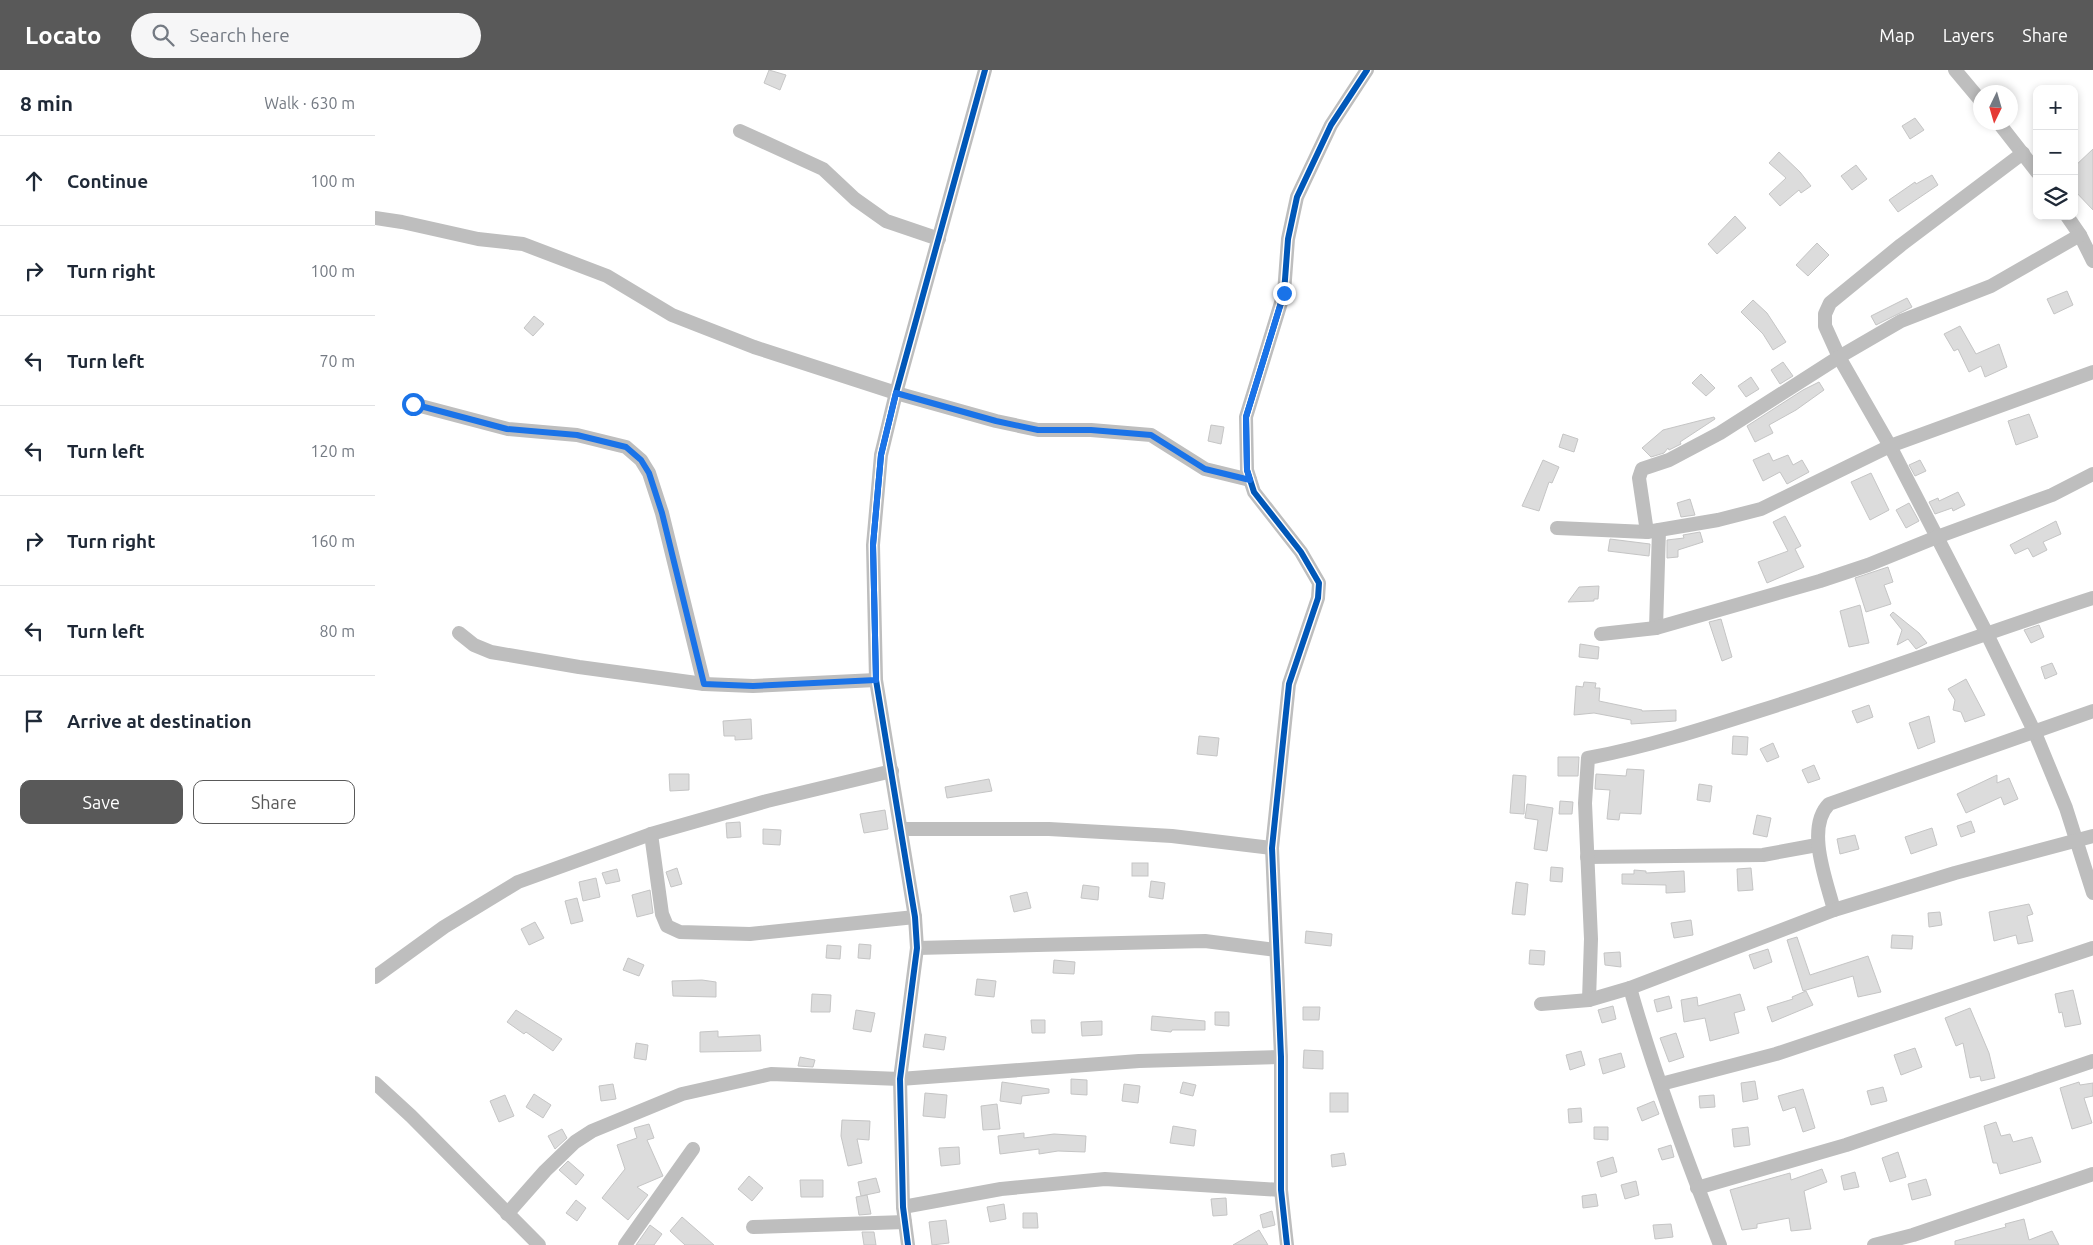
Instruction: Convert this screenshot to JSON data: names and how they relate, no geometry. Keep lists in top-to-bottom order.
{
  "north": "bottom",
  "page": {
    "header": "Locato",
    "search": "Search here",
    "nav": ["Map", "Layers", "Share"],
    "heading": ["8 min", "Walk · 630 m"],
    "map_buttons": ["+", "−"],
    "list": [
      ["Continue", "100 m"],
      ["Turn right", "100 m"],
      ["Turn left", "70 m"],
      ["Turn left", "120 m"],
      ["Turn right", "160 m"],
      ["Turn left", "80 m"],
      "Arrive at destination"
    ],
    "buttons": ["Save", "Share"]
  }
}
